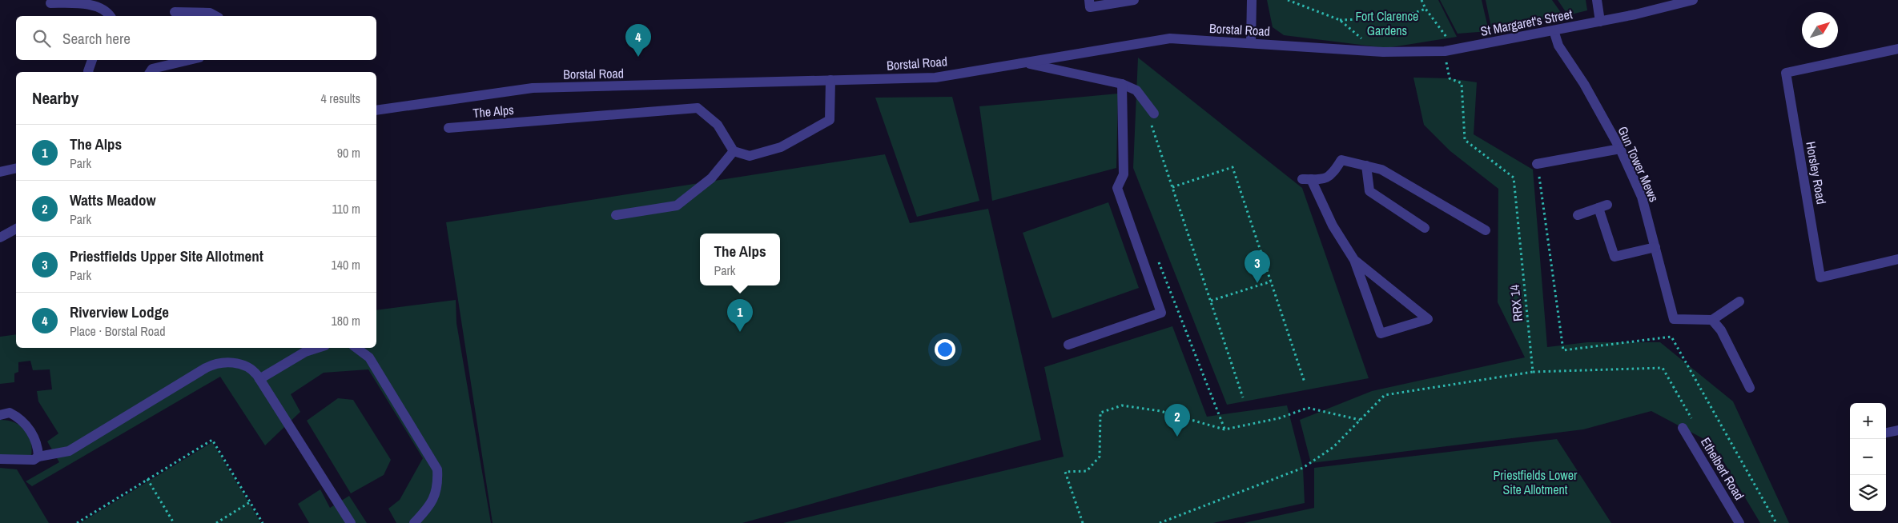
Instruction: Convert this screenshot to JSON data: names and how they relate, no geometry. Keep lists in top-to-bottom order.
{
  "streets": {
    "street": [
      "St Margaret's Street",
      "Borstal Road",
      "The Alps",
      "Gun Tower Mews",
      "Horsley Road",
      "Ethelbert Road"
    ],
    "path": ["RRX 14"]
  },
  "crossings": [
    ["St Margaret's Street", "Borstal Road"],
    ["St Margaret's Street", "Gun Tower Mews"],
    ["Borstal Road", "RRX 14"]
  ],
  "parks": ["Fort Clarence Gardens", "Priestfields Lower Site Allotment"],
  "north": "top right",
  "page": {
    "search": "Search here",
    "pins": [
      "4",
      "3",
      "1",
      "2"
    ],
    "heading": ["Nearby", "4 results"],
    "list": [
      {
        "mark": "1",
        "name": "The Alps",
        "note": "Park",
        "value": "90 m"
      },
      {
        "mark": "2",
        "name": "Watts Meadow",
        "note": "Park",
        "value": "110 m"
      },
      {
        "mark": "3",
        "name": "Priestfields Upper Site Allotment",
        "note": "Park",
        "value": "140 m"
      },
      {
        "mark": "4",
        "name": "Riverview Lodge",
        "note": "Place · Borstal Road",
        "value": "180 m"
      }
    ],
    "popup": ["The Alps", "Park"],
    "map_buttons": ["+", "−"]
  }
}
